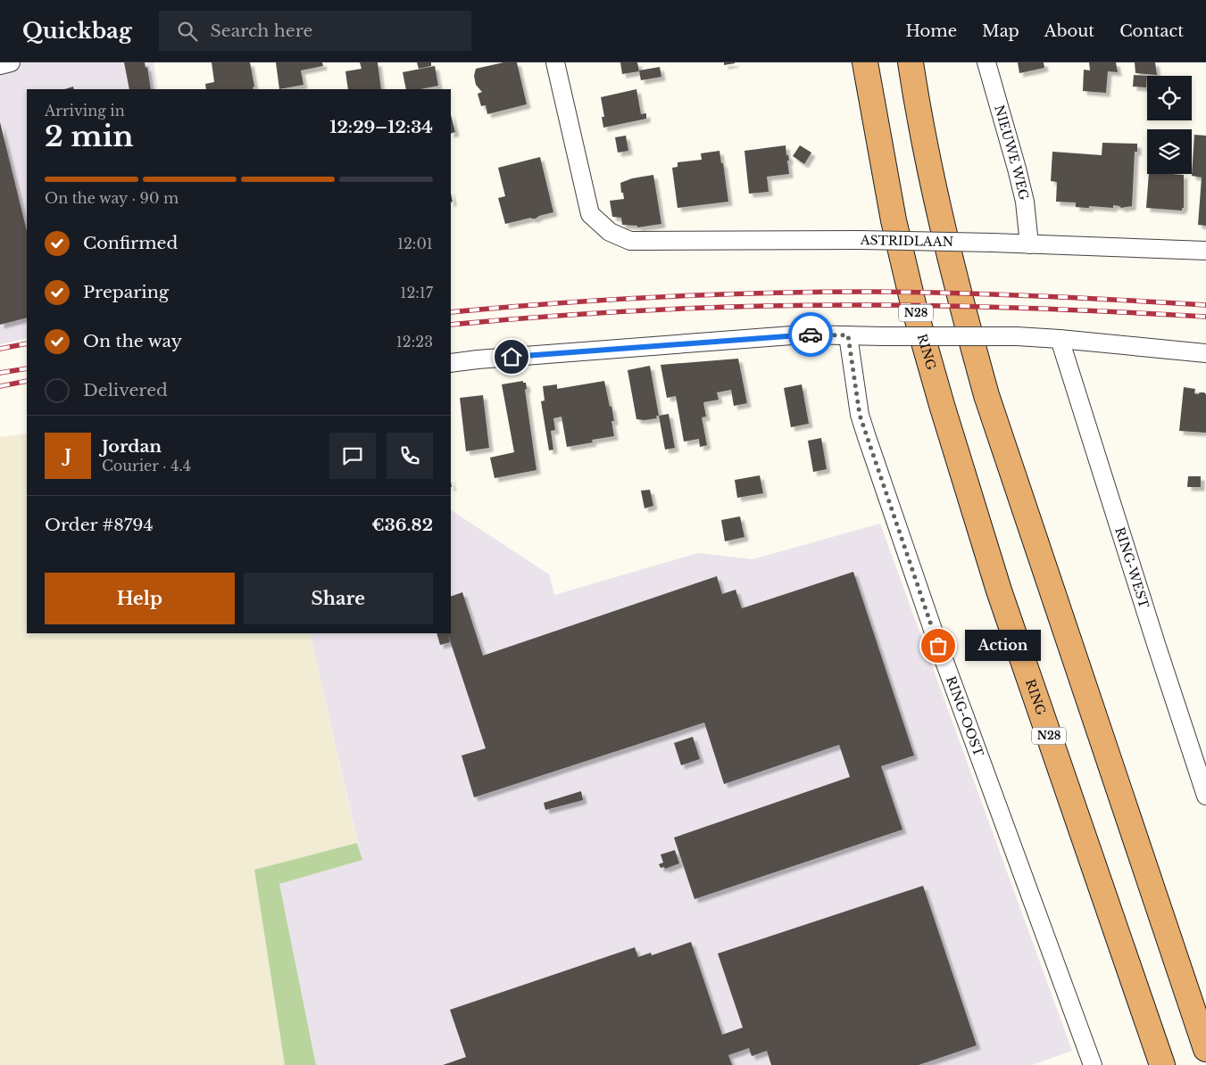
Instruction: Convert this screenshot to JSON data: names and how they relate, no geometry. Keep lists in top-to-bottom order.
{
  "streets": {
    "highway": ["N28", "RING"],
    "street": [
      "NIEUWE WEG",
      "ASTRIDLAAN",
      "RING-WEST",
      "RING-OOST"
    ]
  },
  "crossings": [
    ["NIEUWE WEG", "ASTRIDLAAN"]
  ],
  "places": ["Action"],
  "page": {
    "header": "Quickbag",
    "search": "Search here",
    "nav": [
      "Home",
      "Map",
      "About",
      "Contact"
    ],
    "heading": ["2 min", "Arriving in", "12:29–12:34"],
    "panel": [
      "Jordan",
      "Courier · 4.4",
      "Order #8794",
      "€36.82"
    ],
    "bar": "On the way · 90 m",
    "list": [
      ["Confirmed", "12:01"],
      ["Preparing", "12:17"],
      ["On the way", "12:23"],
      "Delivered"
    ],
    "round": "J",
    "buttons": ["Help", "Share"],
    "bubble": "Action"
  }
}
